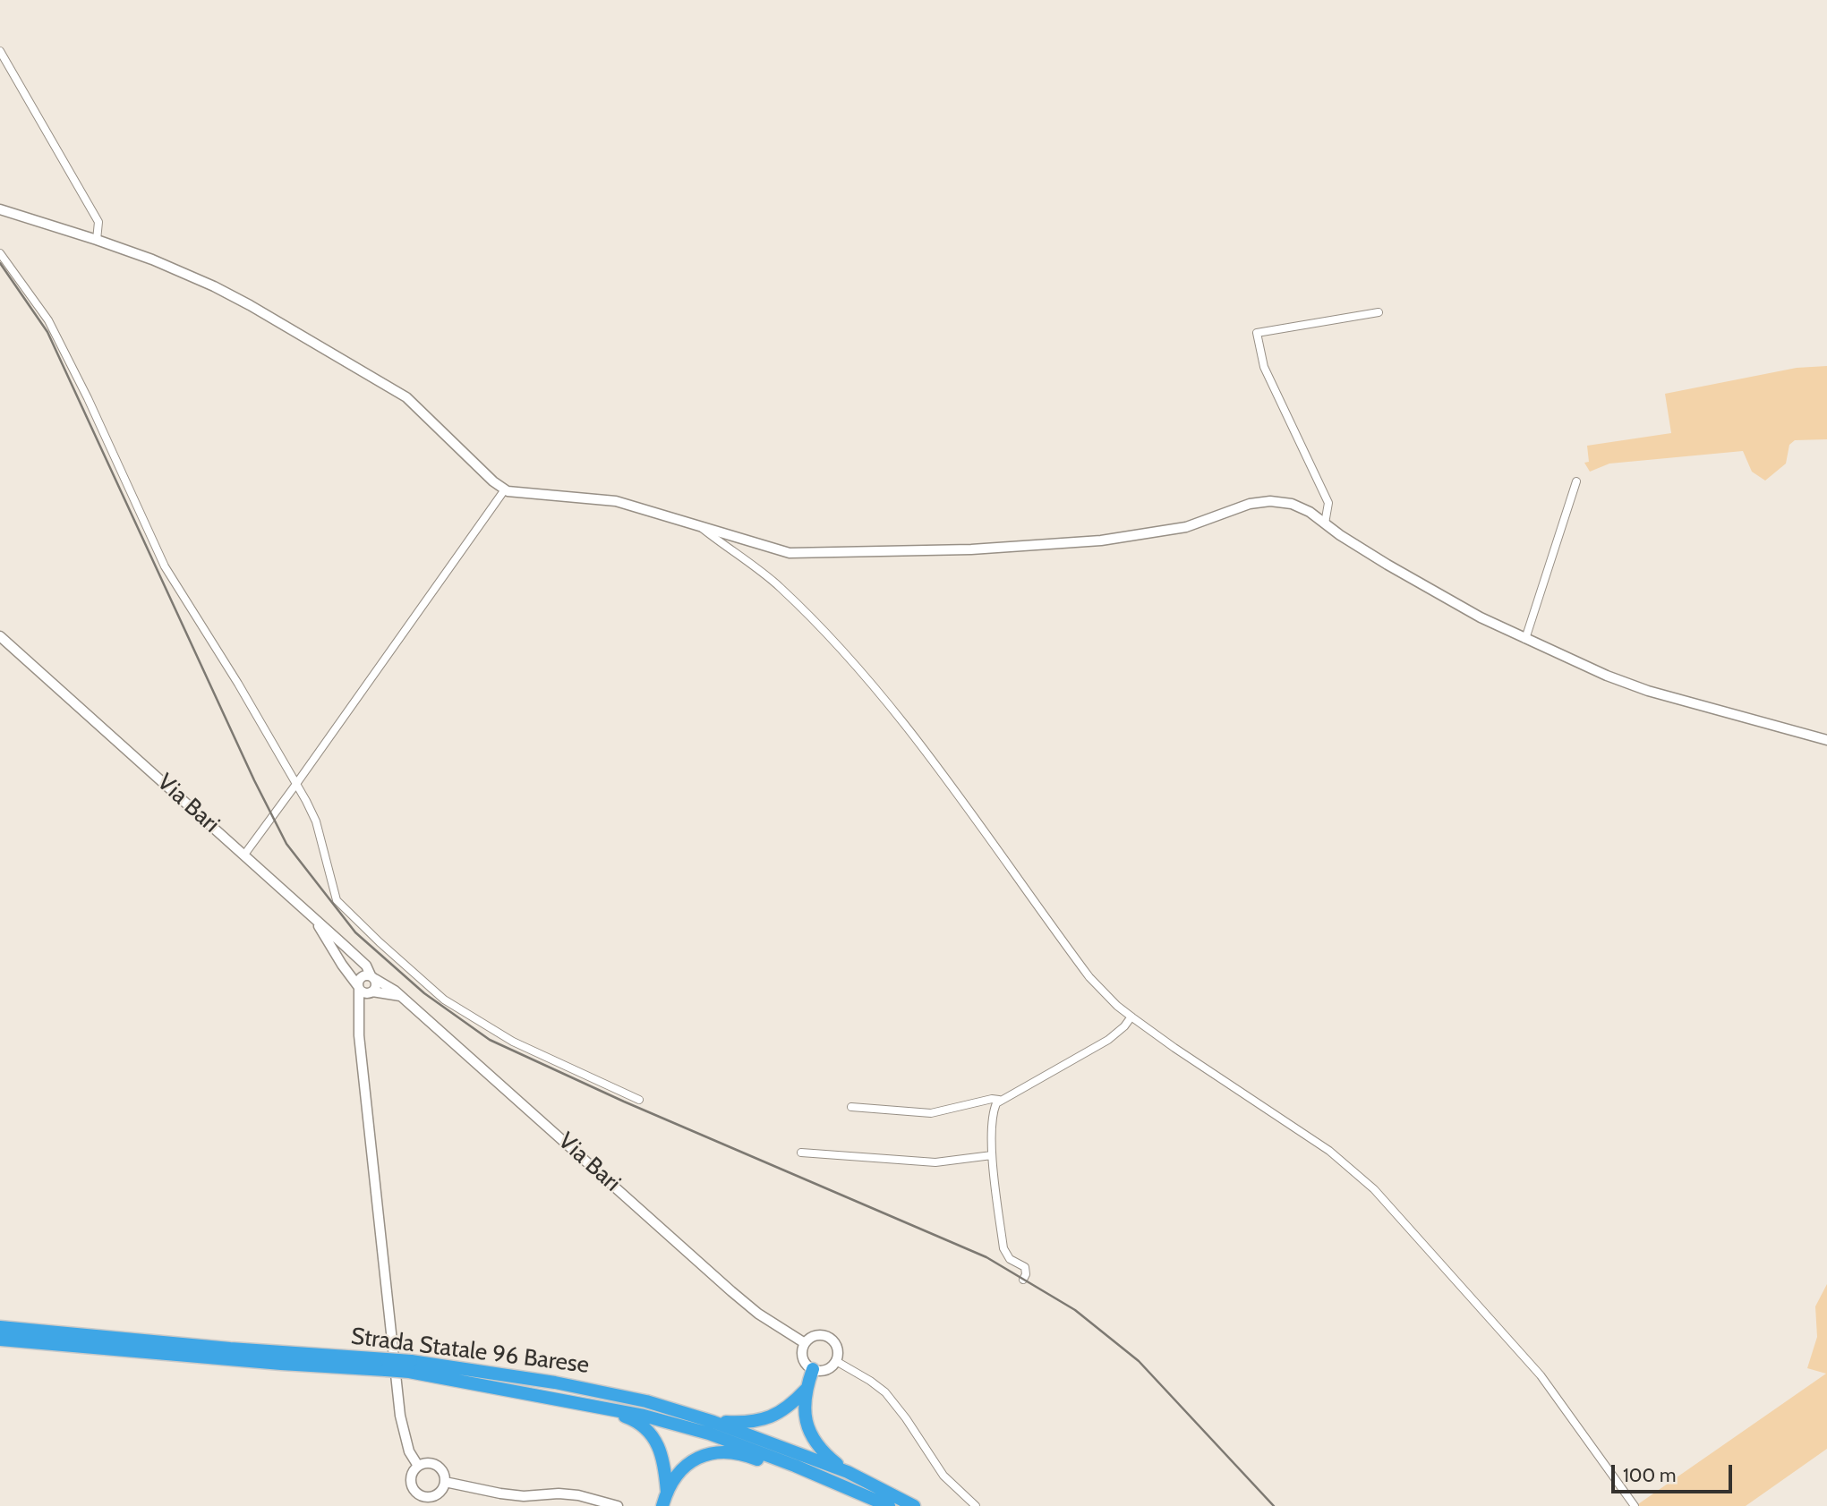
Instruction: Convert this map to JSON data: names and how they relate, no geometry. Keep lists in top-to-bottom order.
{
  "streets": {
    "highway": ["Strada Statale 96 Barese"],
    "main road": ["Via Bari"]
  },
  "scale_bar": "100 m"
}
